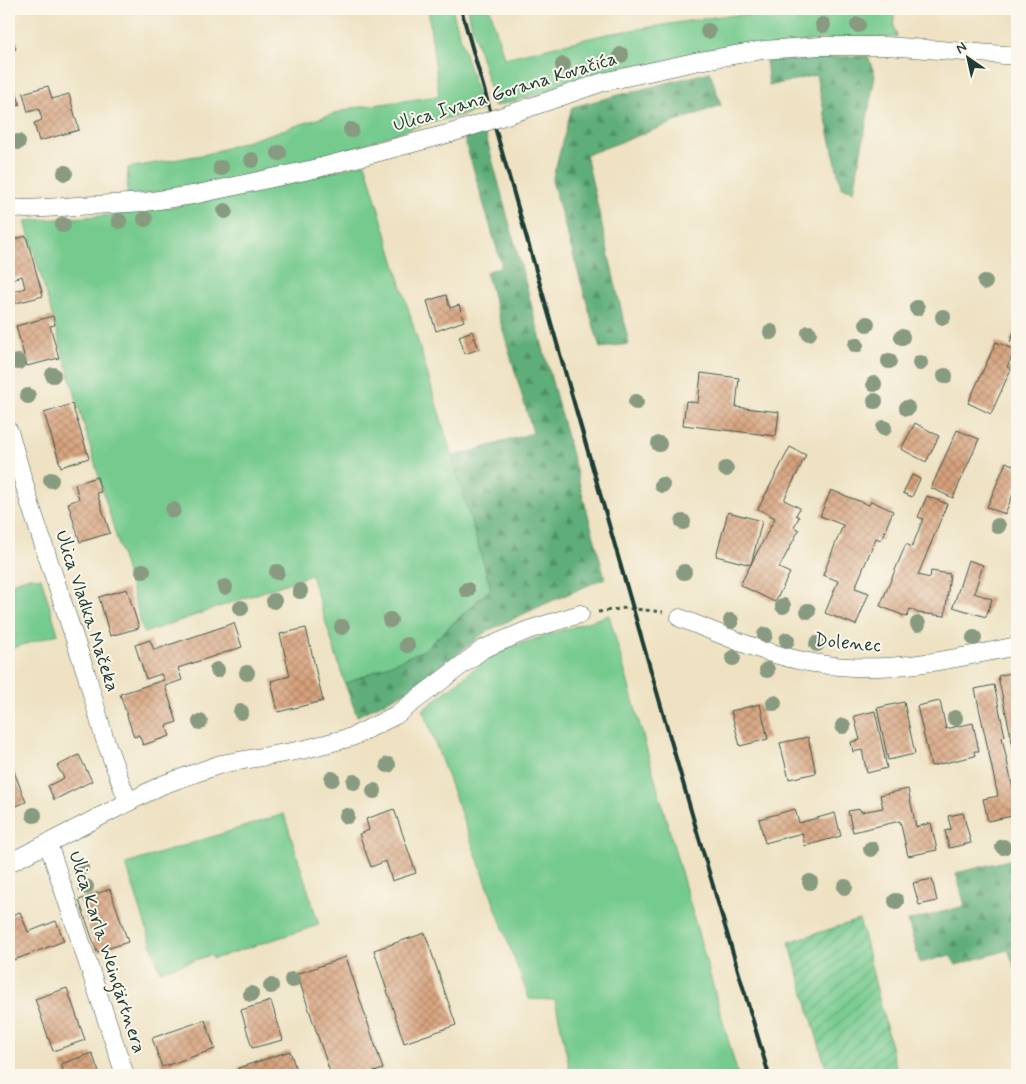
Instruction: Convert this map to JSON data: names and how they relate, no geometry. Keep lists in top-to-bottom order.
{
  "streets": {
    "street": [
      "Ulica Ivana Gorana Kovačića",
      "Ulica Vladka Mačeka",
      "Dolenec",
      "Ulica Karla Weingärtnera"
    ]
  },
  "crossings": [
    ["Ulica Vladka Mačeka", "Ulica Karla Weingärtnera"]
  ],
  "north": "top left"
}
